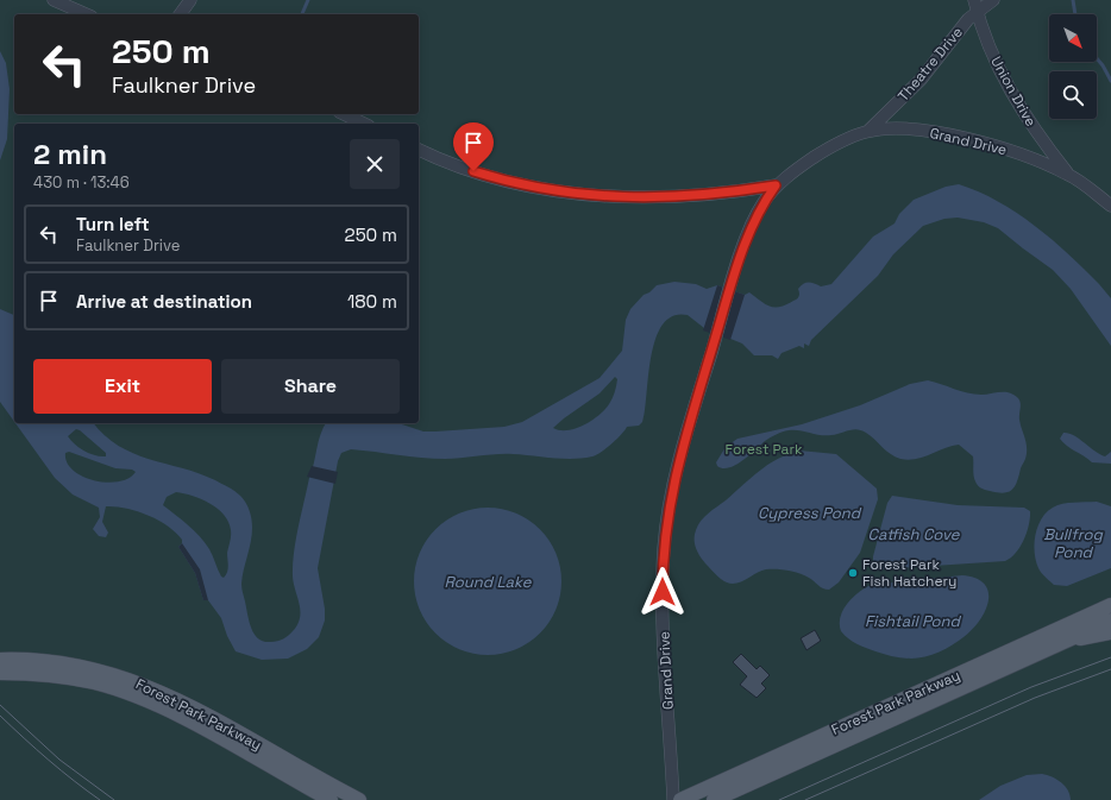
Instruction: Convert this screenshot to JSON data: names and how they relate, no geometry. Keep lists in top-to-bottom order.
{
  "streets": {
    "main road": ["Forest Park Parkway"],
    "street": ["Theatre Drive", "Union Drive", "Grand Drive"]
  },
  "crossings": [
    ["Theatre Drive", "Union Drive"],
    ["Theatre Drive", "Grand Drive"],
    ["Union Drive", "Grand Drive"],
    ["Grand Drive", "Forest Park Parkway"]
  ],
  "water": [
    "Cypress Pond",
    "Catfish Cove",
    "Bullfrog Pond",
    "Round Lake",
    "Fishtail Pond"
  ],
  "parks": ["Forest Park"],
  "places": ["Forest Park Fish Hatchery"],
  "north": "bottom right",
  "page": {
    "turn": ["250 m", "Faulkner Drive"],
    "heading": ["2 min", "430 m · 13:46"],
    "list": [
      {
        "name": "Turn left",
        "note": "Faulkner Drive",
        "value": "250 m"
      },
      {
        "name": "Arrive at destination",
        "value": "180 m"
      }
    ],
    "buttons": ["Exit", "Share"]
  }
}
